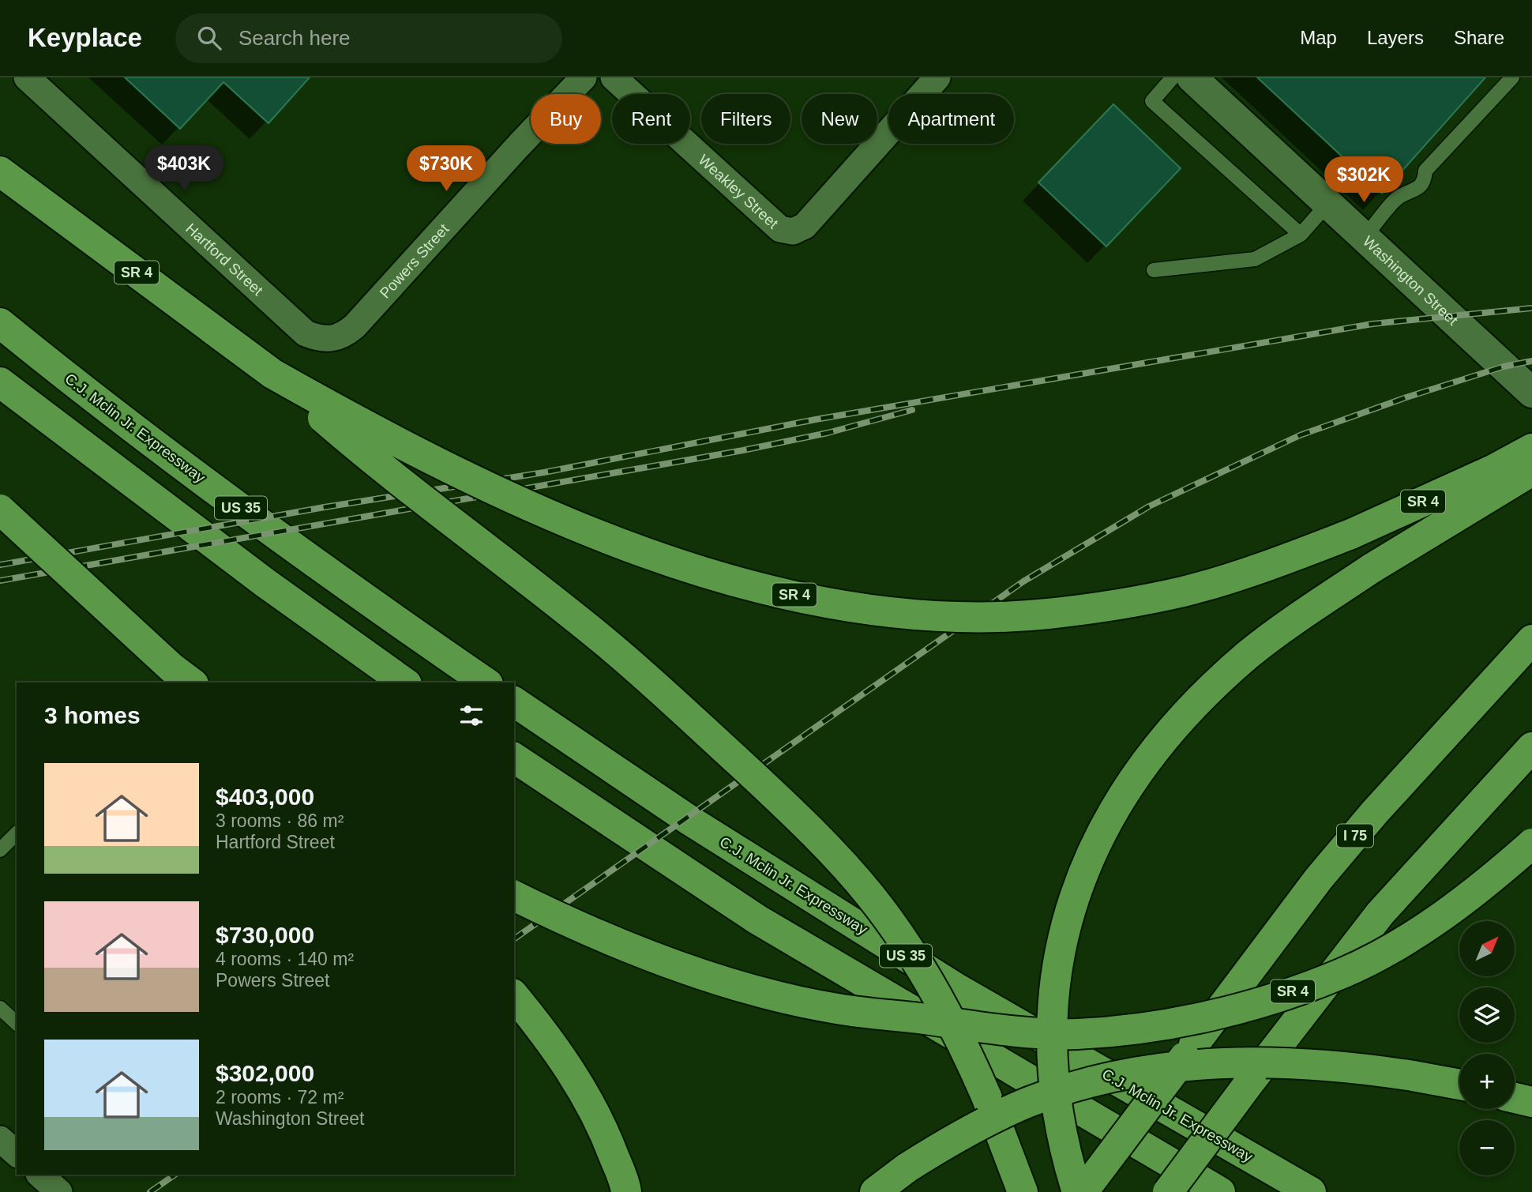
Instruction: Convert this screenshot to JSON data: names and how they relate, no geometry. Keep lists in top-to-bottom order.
{
  "streets": {
    "highway": [
      "SR 4",
      "C.J. Mclin Jr. Expressway",
      "US 35",
      "I 75"
    ],
    "street": [
      "Weakley Street",
      "Hartford Street",
      "Powers Street",
      "Washington Street"
    ]
  },
  "crossings": [
    ["Hartford Street", "Powers Street"]
  ],
  "north": "top right",
  "page": {
    "header": "Keyplace",
    "search": "Search here",
    "nav": ["Map", "Layers", "Share"],
    "chip": [
      "Buy",
      "Rent",
      "Filters",
      "New",
      "Apartment"
    ],
    "price": ["$403K", "$730K", "$302K"],
    "heading": "3 homes",
    "list": [
      {
        "name": "$403,000",
        "note": "3 rooms · 86 m² · Hartford Street"
      },
      {
        "name": "$730,000",
        "note": "4 rooms · 140 m² · Powers Street"
      },
      {
        "name": "$302,000",
        "note": "2 rooms · 72 m² · Washington Street"
      }
    ],
    "map_buttons": ["+", "−"]
  }
}
